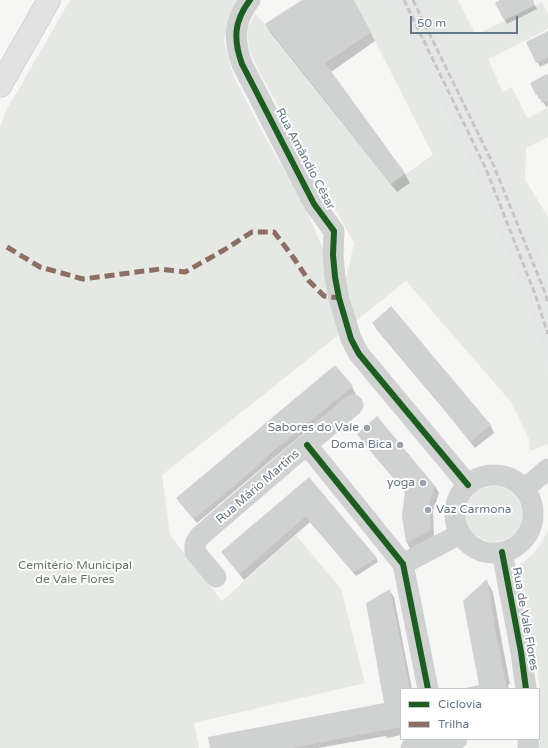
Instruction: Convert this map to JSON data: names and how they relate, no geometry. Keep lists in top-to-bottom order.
{
  "streets": {
    "street": ["Rua Amândio César", "Rua Mário Martins", "Rua de Vale Flores"]
  },
  "crossings": [
    ["Rua Amândio César", "Rua de Vale Flores"]
  ],
  "parks": ["Cemitério Municipal de Vale Flores"],
  "places": [
    "Sabores do Vale",
    "Doma Bica",
    "yoga",
    "Vaz Carmona"
  ],
  "legend": ["Ciclovia", "Trilha"],
  "scale_bar": "50 m"
}
